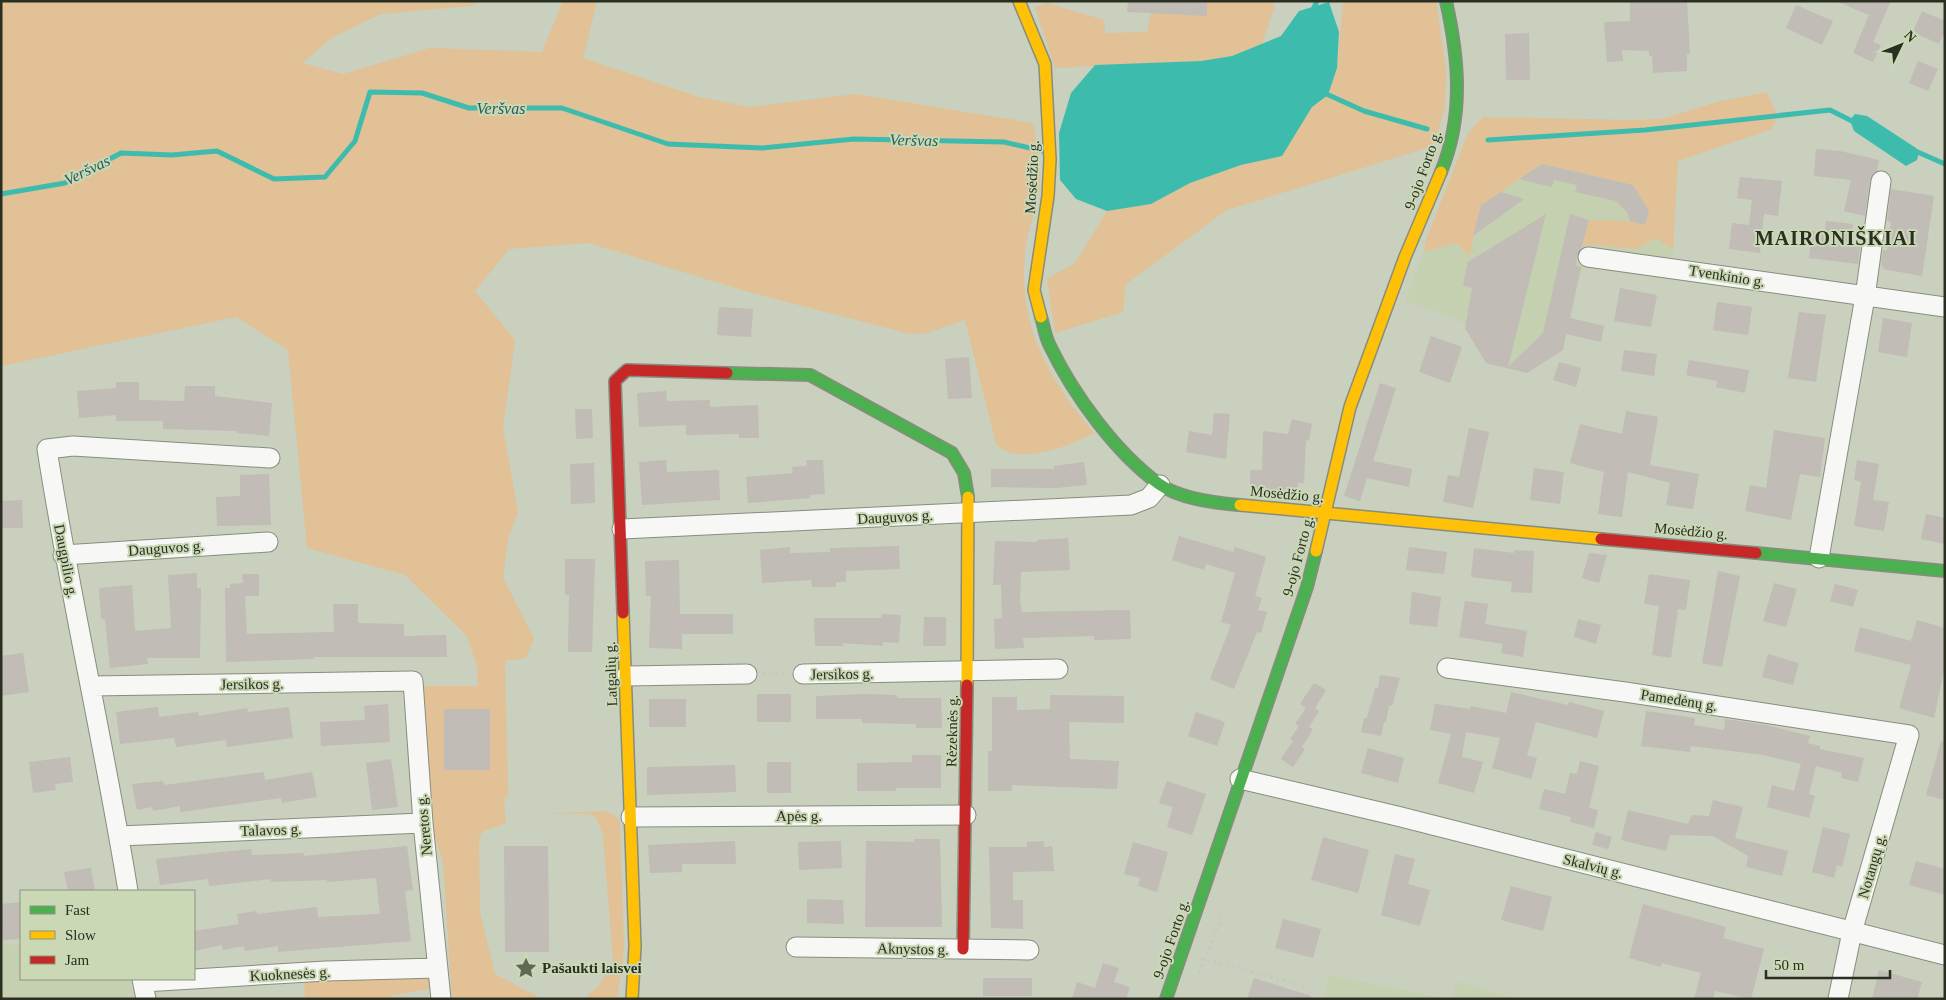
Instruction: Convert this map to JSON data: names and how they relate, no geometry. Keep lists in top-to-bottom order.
{
  "streets": {
    "street": [
      "9-ojo Forto g.",
      "Mosėdžio g.",
      "Tvenkinio g.",
      "Dauguvos g.",
      "Daugpilio g.",
      "Latgalių g.",
      "Jersikos g.",
      "Pamedėnų g.",
      "Rėzeknės g.",
      "Apės g.",
      "Neretos g.",
      "Talavos g.",
      "Skalvių g.",
      "Notangų g.",
      "Aknystos g.",
      "Kuoknesės g."
    ]
  },
  "crossings": [
    ["9-ojo Forto g.", "Mosėdžio g."],
    ["9-ojo Forto g.", "Skalvių g."],
    ["Mosėdžio g.", "Dauguvos g."],
    ["Dauguvos g.", "Daugpilio g."],
    ["Dauguvos g.", "Latgalių g."],
    ["Dauguvos g.", "Rėzeknės g."],
    ["Daugpilio g.", "Jersikos g."],
    ["Daugpilio g.", "Talavos g."],
    ["Latgalių g.", "Rėzeknės g."],
    ["Latgalių g.", "Apės g."],
    ["Jersikos g.", "Rėzeknės g."],
    ["Jersikos g.", "Neretos g."],
    ["Pamedėnų g.", "Notangų g."],
    ["Rėzeknės g.", "Apės g."],
    ["Rėzeknės g.", "Aknystos g."],
    ["Neretos g.", "Talavos g."],
    ["Neretos g.", "Kuoknesės g."],
    ["Skalvių g.", "Notangų g."]
  ],
  "districts": ["MAIRONIŠKIAI"],
  "water": ["Veršvas"],
  "places": {
    "place": ["Pašaukti laisvei"]
  },
  "legend": ["Fast", "Slow", "Jam"],
  "scale_bar": "50 m",
  "north": "top right"
}
